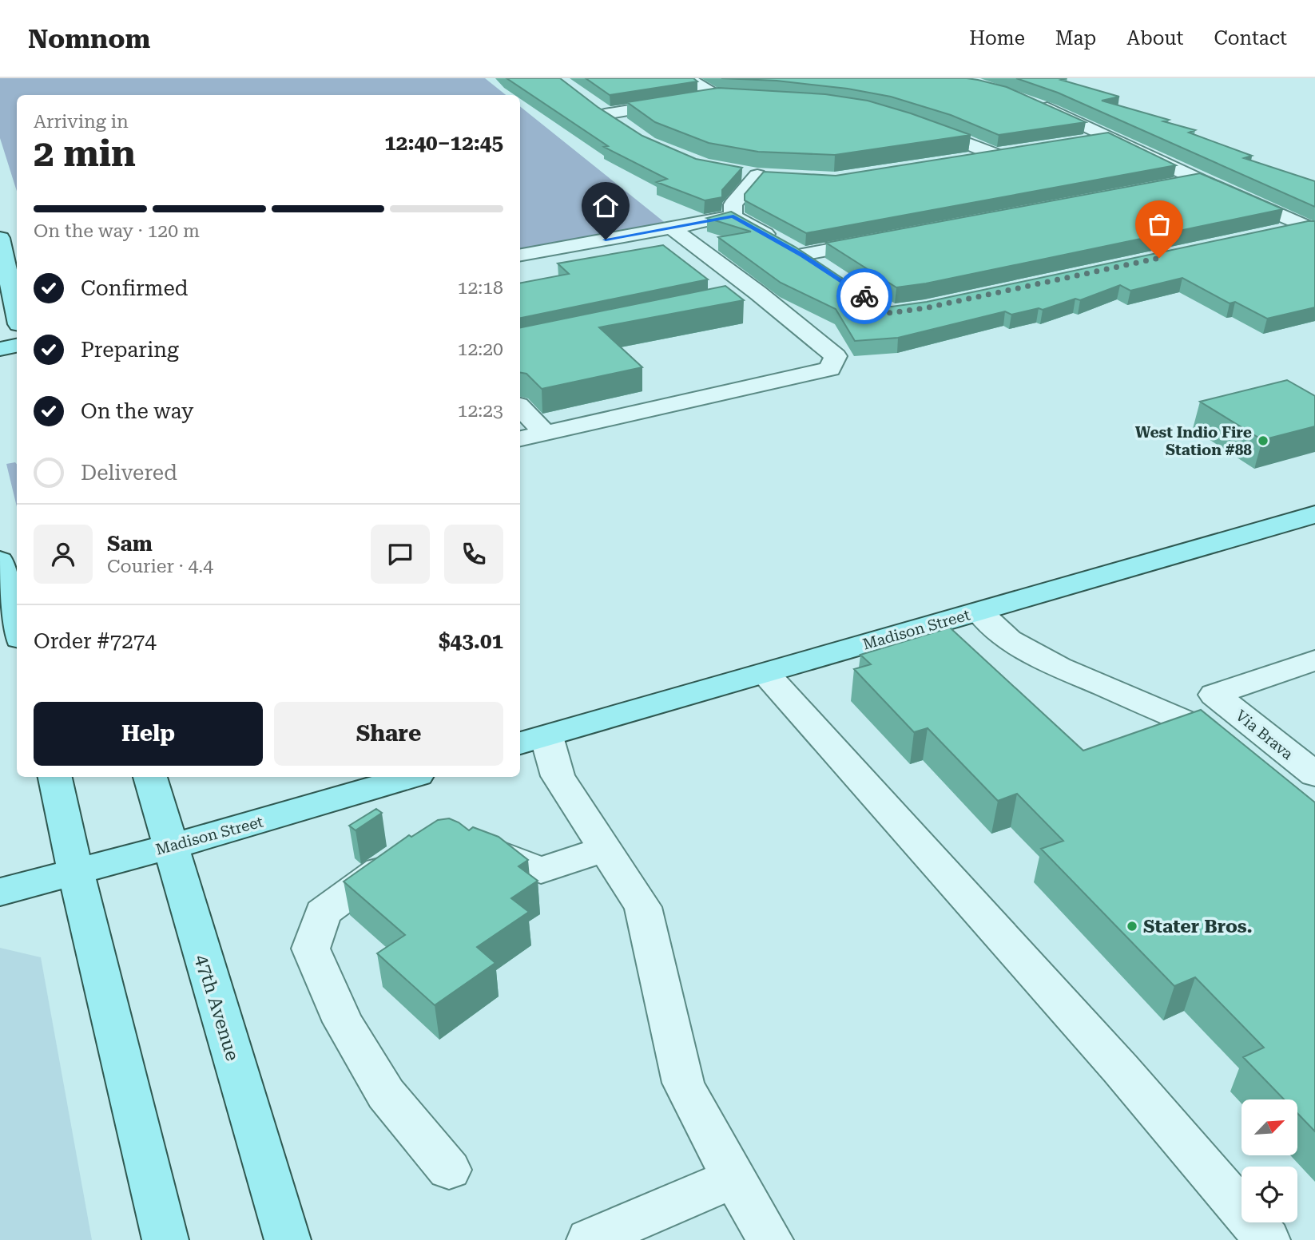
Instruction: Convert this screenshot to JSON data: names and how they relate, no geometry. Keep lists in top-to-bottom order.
{
  "streets": {
    "main road": ["Madison Street", "47th Avenue"],
    "lane": ["Via Brava"]
  },
  "crossings": [
    ["Madison Street", "47th Avenue"]
  ],
  "places": ["West Indio Fire Station #88", "Stater Bros."],
  "north": "top right",
  "page": {
    "header": "Nomnom",
    "nav": [
      "Home",
      "Map",
      "About",
      "Contact"
    ],
    "heading": ["2 min", "Arriving in", "12:40–12:45"],
    "panel": [
      "Sam",
      "Courier · 4.4",
      "Order #7274",
      "$43.01"
    ],
    "bar": "On the way · 120 m",
    "list": [
      ["Confirmed", "12:18"],
      ["Preparing", "12:20"],
      ["On the way", "12:23"],
      "Delivered"
    ],
    "buttons": ["Help", "Share"]
  }
}
